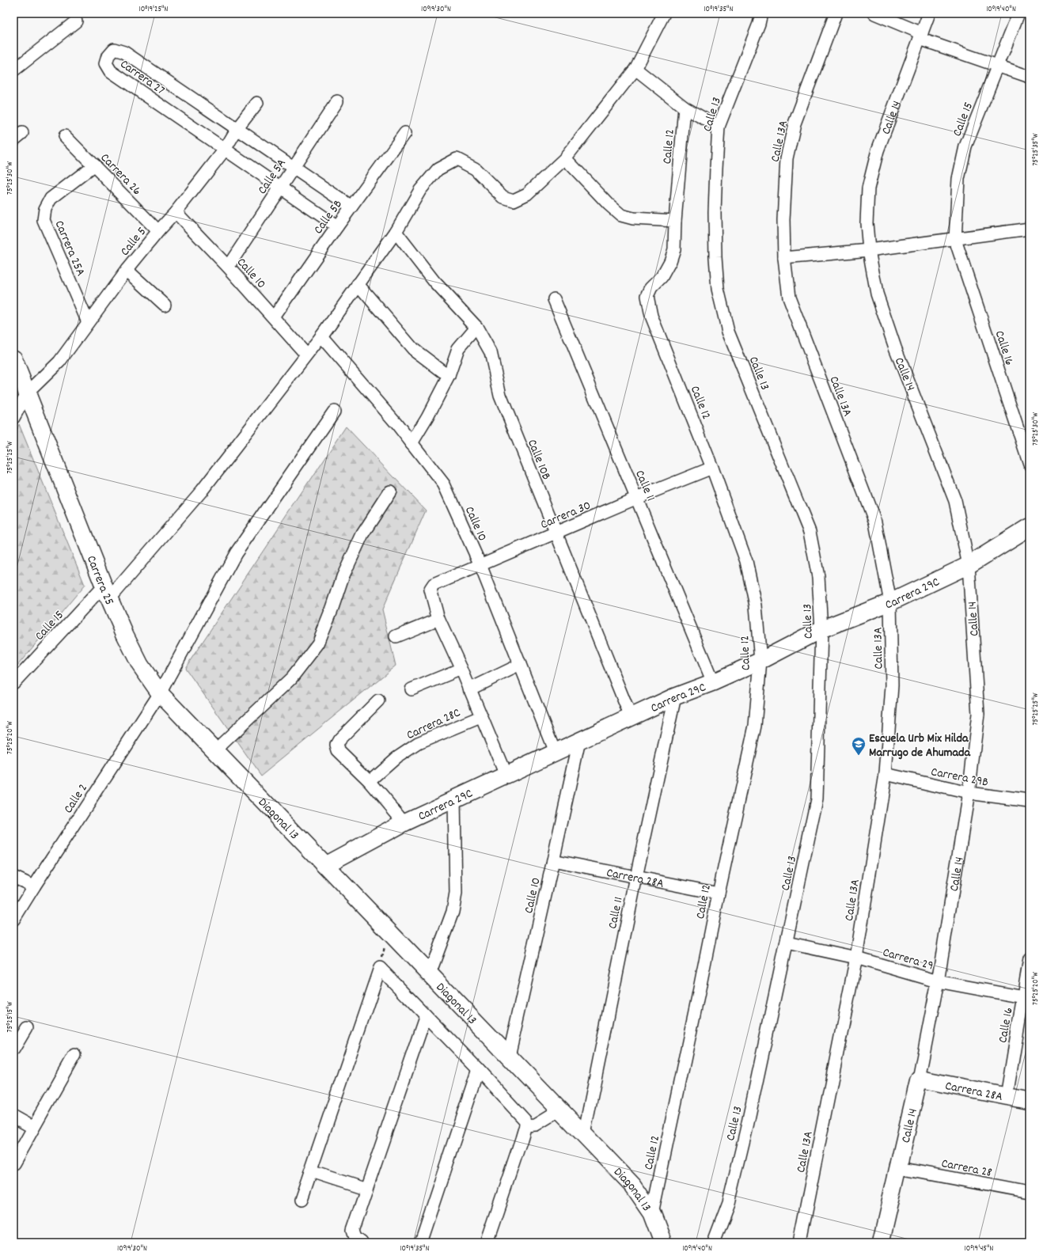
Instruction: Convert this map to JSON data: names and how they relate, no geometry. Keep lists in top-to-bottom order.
{
  "streets": {
    "street": [
      "Carrera 27",
      "Calle 13",
      "Calle 14",
      "Calle 15",
      "Calle 13A",
      "Calle 12",
      "Carrera 26",
      "Calle 5A",
      "Calle 5B",
      "Calle 5",
      "Carrera 25A",
      "Calle 10",
      "Calle 16",
      "Calle 10B",
      "Calle 11",
      "Carrera 30",
      "Carrera 25",
      "Carrera 29C",
      "Carrera 28C",
      "Carrera 29B",
      "Calle 2",
      "Diagonal 13",
      "Carrera 28A",
      "Carrera 29",
      "Carrera 28"
    ]
  },
  "crossings": [
    ["Carrera 27", "Calle 5A"],
    ["Carrera 27", "Calle 5B"],
    ["Carrera 27", "Calle 5"],
    ["Calle 13", "Carrera 29C"],
    ["Calle 13", "Carrera 29"],
    ["Calle 14", "Carrera 29C"],
    ["Calle 14", "Carrera 29B"],
    ["Calle 14", "Carrera 28A"],
    ["Calle 14", "Carrera 29"],
    ["Calle 14", "Carrera 28"],
    ["Calle 15", "Calle 10"],
    ["Calle 15", "Calle 16"],
    ["Calle 15", "Calle 10B"],
    ["Calle 15", "Carrera 25"],
    ["Calle 13A", "Carrera 29C"],
    ["Calle 13A", "Carrera 29B"],
    ["Calle 13A", "Carrera 29"],
    ["Calle 12", "Carrera 30"],
    ["Calle 12", "Carrera 29C"],
    ["Calle 12", "Diagonal 13"],
    ["Calle 12", "Carrera 28A"],
    ["Carrera 26", "Calle 5"],
    ["Carrera 26", "Carrera 25A"],
    ["Calle 5A", "Calle 10"],
    ["Calle 5B", "Calle 10"],
    ["Calle 5", "Carrera 25A"],
    ["Calle 5", "Calle 10"],
    ["Calle 5", "Carrera 25"],
    ["Calle 10", "Carrera 30"],
    ["Calle 10", "Carrera 29C"],
    ["Calle 10", "Diagonal 13"],
    ["Calle 10", "Carrera 28A"],
    ["Calle 16", "Carrera 28A"],
    ["Calle 16", "Carrera 29"],
    ["Calle 10B", "Carrera 30"],
    ["Calle 10B", "Carrera 29C"],
    ["Calle 11", "Carrera 30"],
    ["Calle 11", "Carrera 29C"],
    ["Calle 11", "Diagonal 13"],
    ["Calle 11", "Carrera 28A"],
    ["Carrera 25", "Calle 2"],
    ["Carrera 25", "Diagonal 13"],
    ["Carrera 29C", "Diagonal 13"]
  ],
  "places": {
    "school or university": ["Escuela Urb Mix Hilda Marrugo de Ahumada"]
  },
  "coordinates": [
    "10°19'25\"N",
    "10°19'30\"N",
    "10°19'35\"N",
    "10°19'40\"N",
    "75°25'35\"W",
    "75°25'30\"W",
    "75°25'25\"W",
    "75°25'20\"W",
    "75°25'15\"W",
    "10°19'45\"N"
  ]
}
